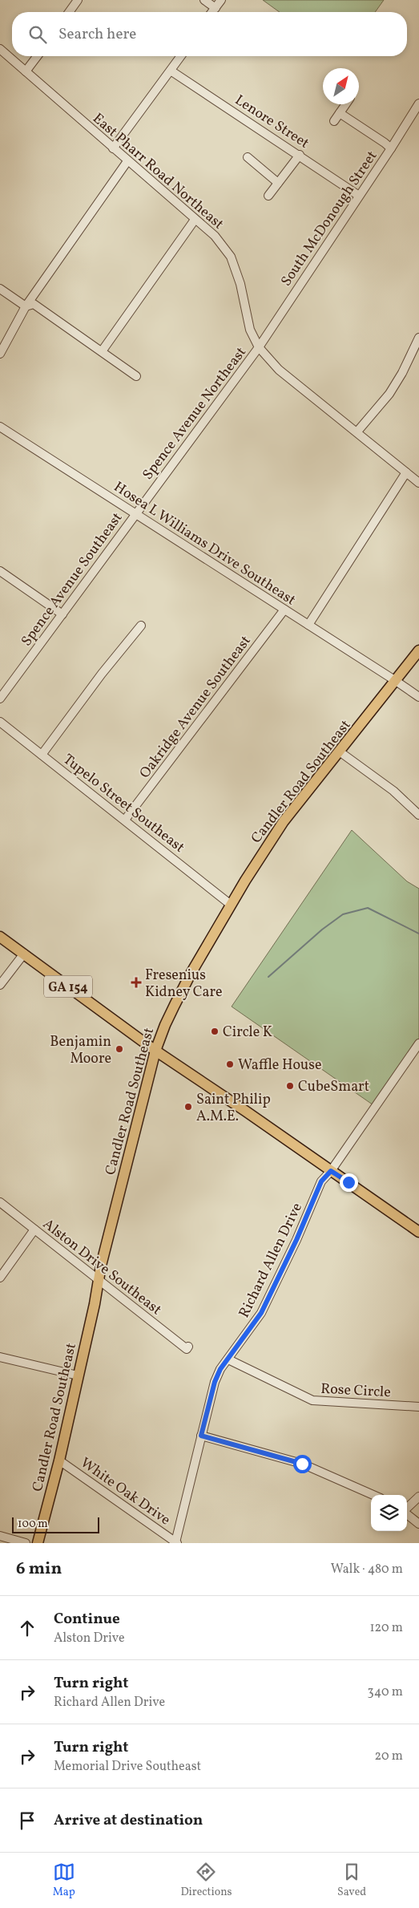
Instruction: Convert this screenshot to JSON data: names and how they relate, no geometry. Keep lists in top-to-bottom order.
{
  "streets": {
    "main road": ["Candler Road Southeast", "GA 154"],
    "street": [
      "Lenore Street",
      "East Pharr Road Northeast",
      "South McDonough Street",
      "Spence Avenue Northeast",
      "Hosea L Williams Drive Southeast",
      "Spence Avenue Southeast",
      "Oakridge Avenue Southeast",
      "Tupelo Street Southeast",
      "Richard Allen Drive",
      "Alston Drive Southeast",
      "Rose Circle",
      "White Oak Drive"
    ]
  },
  "crossings": [
    ["Lenore Street", "South McDonough Street"],
    ["East Pharr Road Northeast", "South McDonough Street"],
    ["East Pharr Road Northeast", "Spence Avenue Northeast"],
    ["South McDonough Street", "Spence Avenue Northeast"],
    ["Spence Avenue Northeast", "Hosea L Williams Drive Southeast"],
    ["Spence Avenue Northeast", "Spence Avenue Southeast"],
    ["Hosea L Williams Drive Southeast", "Spence Avenue Southeast"],
    ["Hosea L Williams Drive Southeast", "Oakridge Avenue Southeast"],
    ["Hosea L Williams Drive Southeast", "Candler Road Southeast"],
    ["Oakridge Avenue Southeast", "Tupelo Street Southeast"],
    ["Candler Road Southeast", "Tupelo Street Southeast"],
    ["Candler Road Southeast", "GA 154"],
    ["Candler Road Southeast", "Alston Drive Southeast"],
    ["Candler Road Southeast", "White Oak Drive"],
    ["GA 154", "Richard Allen Drive"],
    ["Richard Allen Drive", "Rose Circle"],
    ["Richard Allen Drive", "White Oak Drive"]
  ],
  "places": {
    "health": ["Fresenius Kidney Care"],
    "other": [
      "Circle K",
      "Benjamin Moore",
      "Waffle House",
      "CubeSmart",
      "Saint Philip A.M.E."
    ]
  },
  "scale_bar": "100 m",
  "north": "top right",
  "page": {
    "search": "Search here",
    "scale": "100 m",
    "heading": ["6 min", "Walk · 480 m"],
    "list": [
      ["Continue", "Alston Drive", "120 m"],
      ["Turn right", "Richard Allen Drive", "340 m"],
      ["Turn right", "Memorial Drive Southeast", "20 m"],
      "Arrive at destination"
    ],
    "nav": ["Map", "Directions", "Saved"]
  }
}
